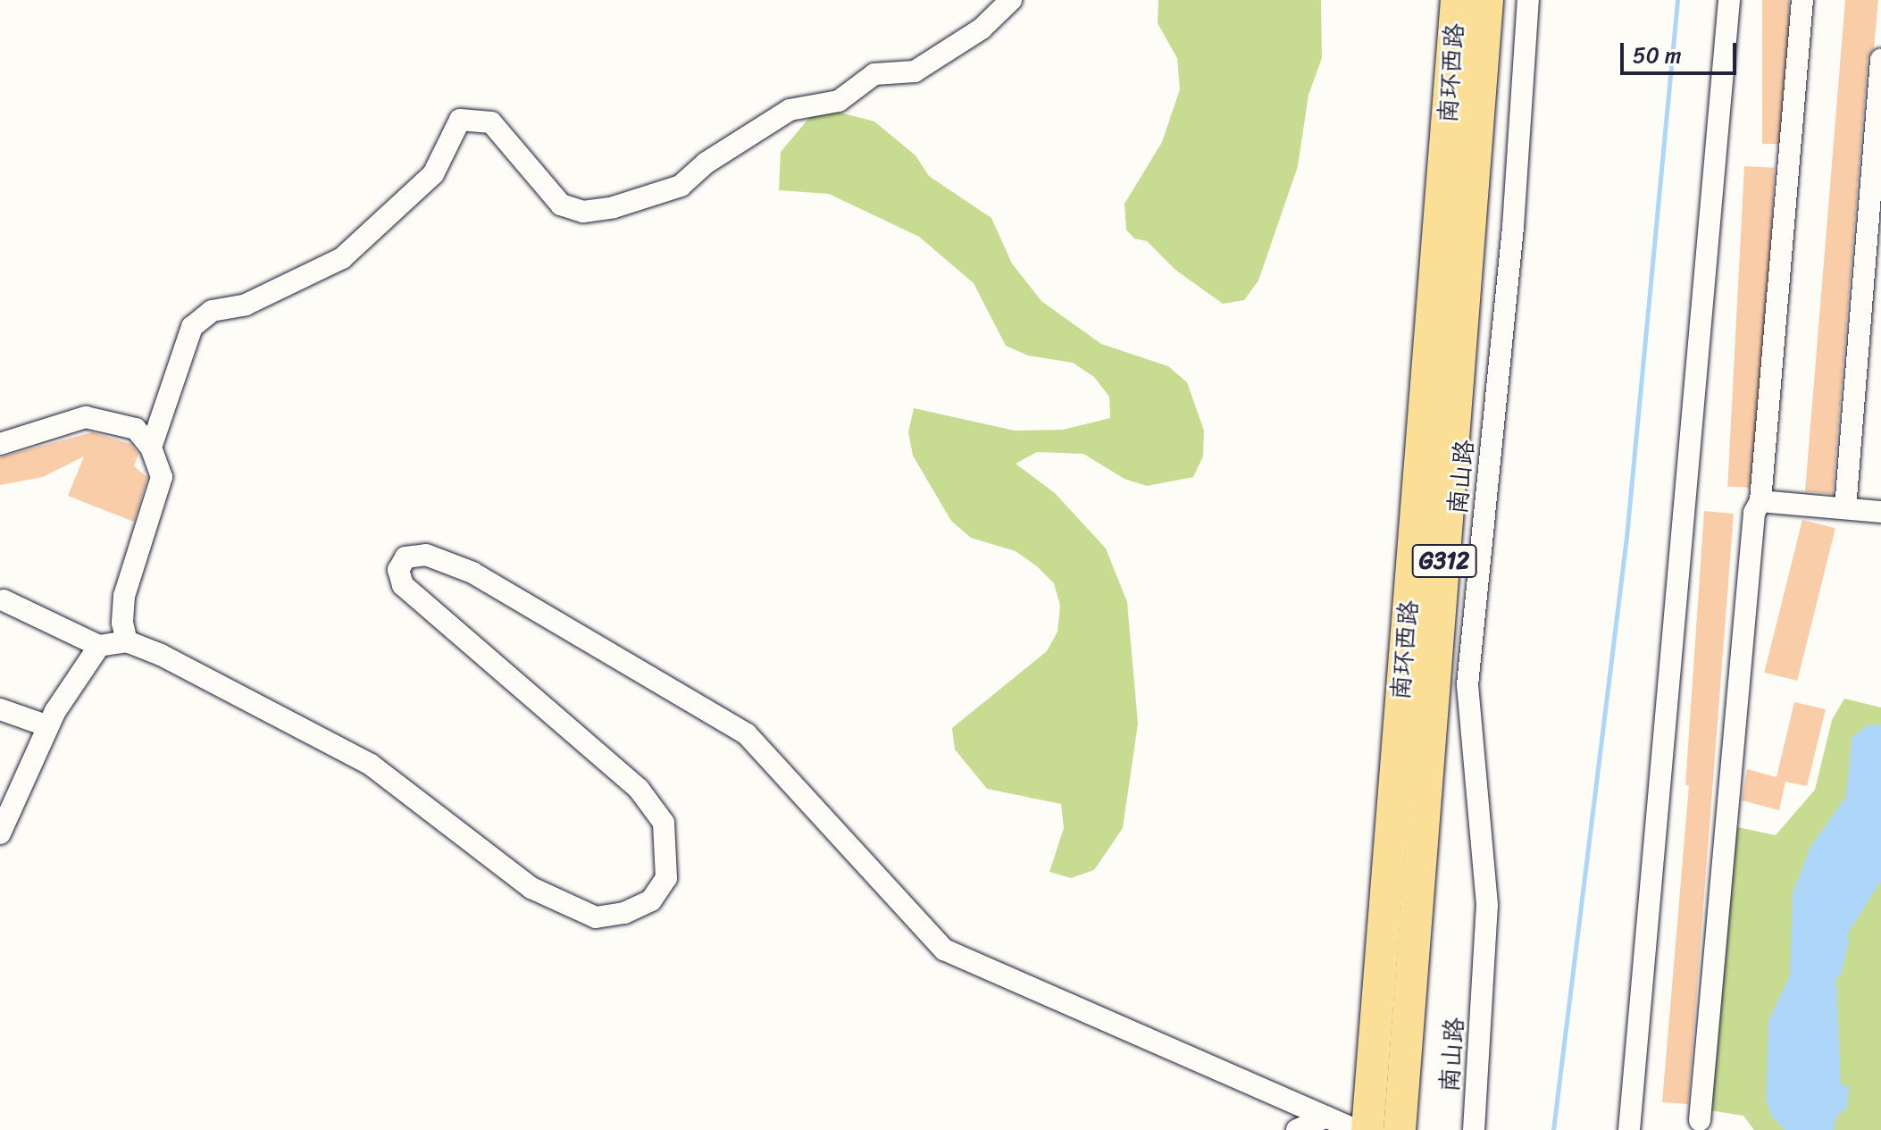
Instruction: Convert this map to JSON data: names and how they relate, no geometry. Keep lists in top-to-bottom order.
{
  "streets": {
    "highway": ["南环西路", "G312"],
    "street": ["南山路"]
  },
  "scale_bar": "50 m"
}
